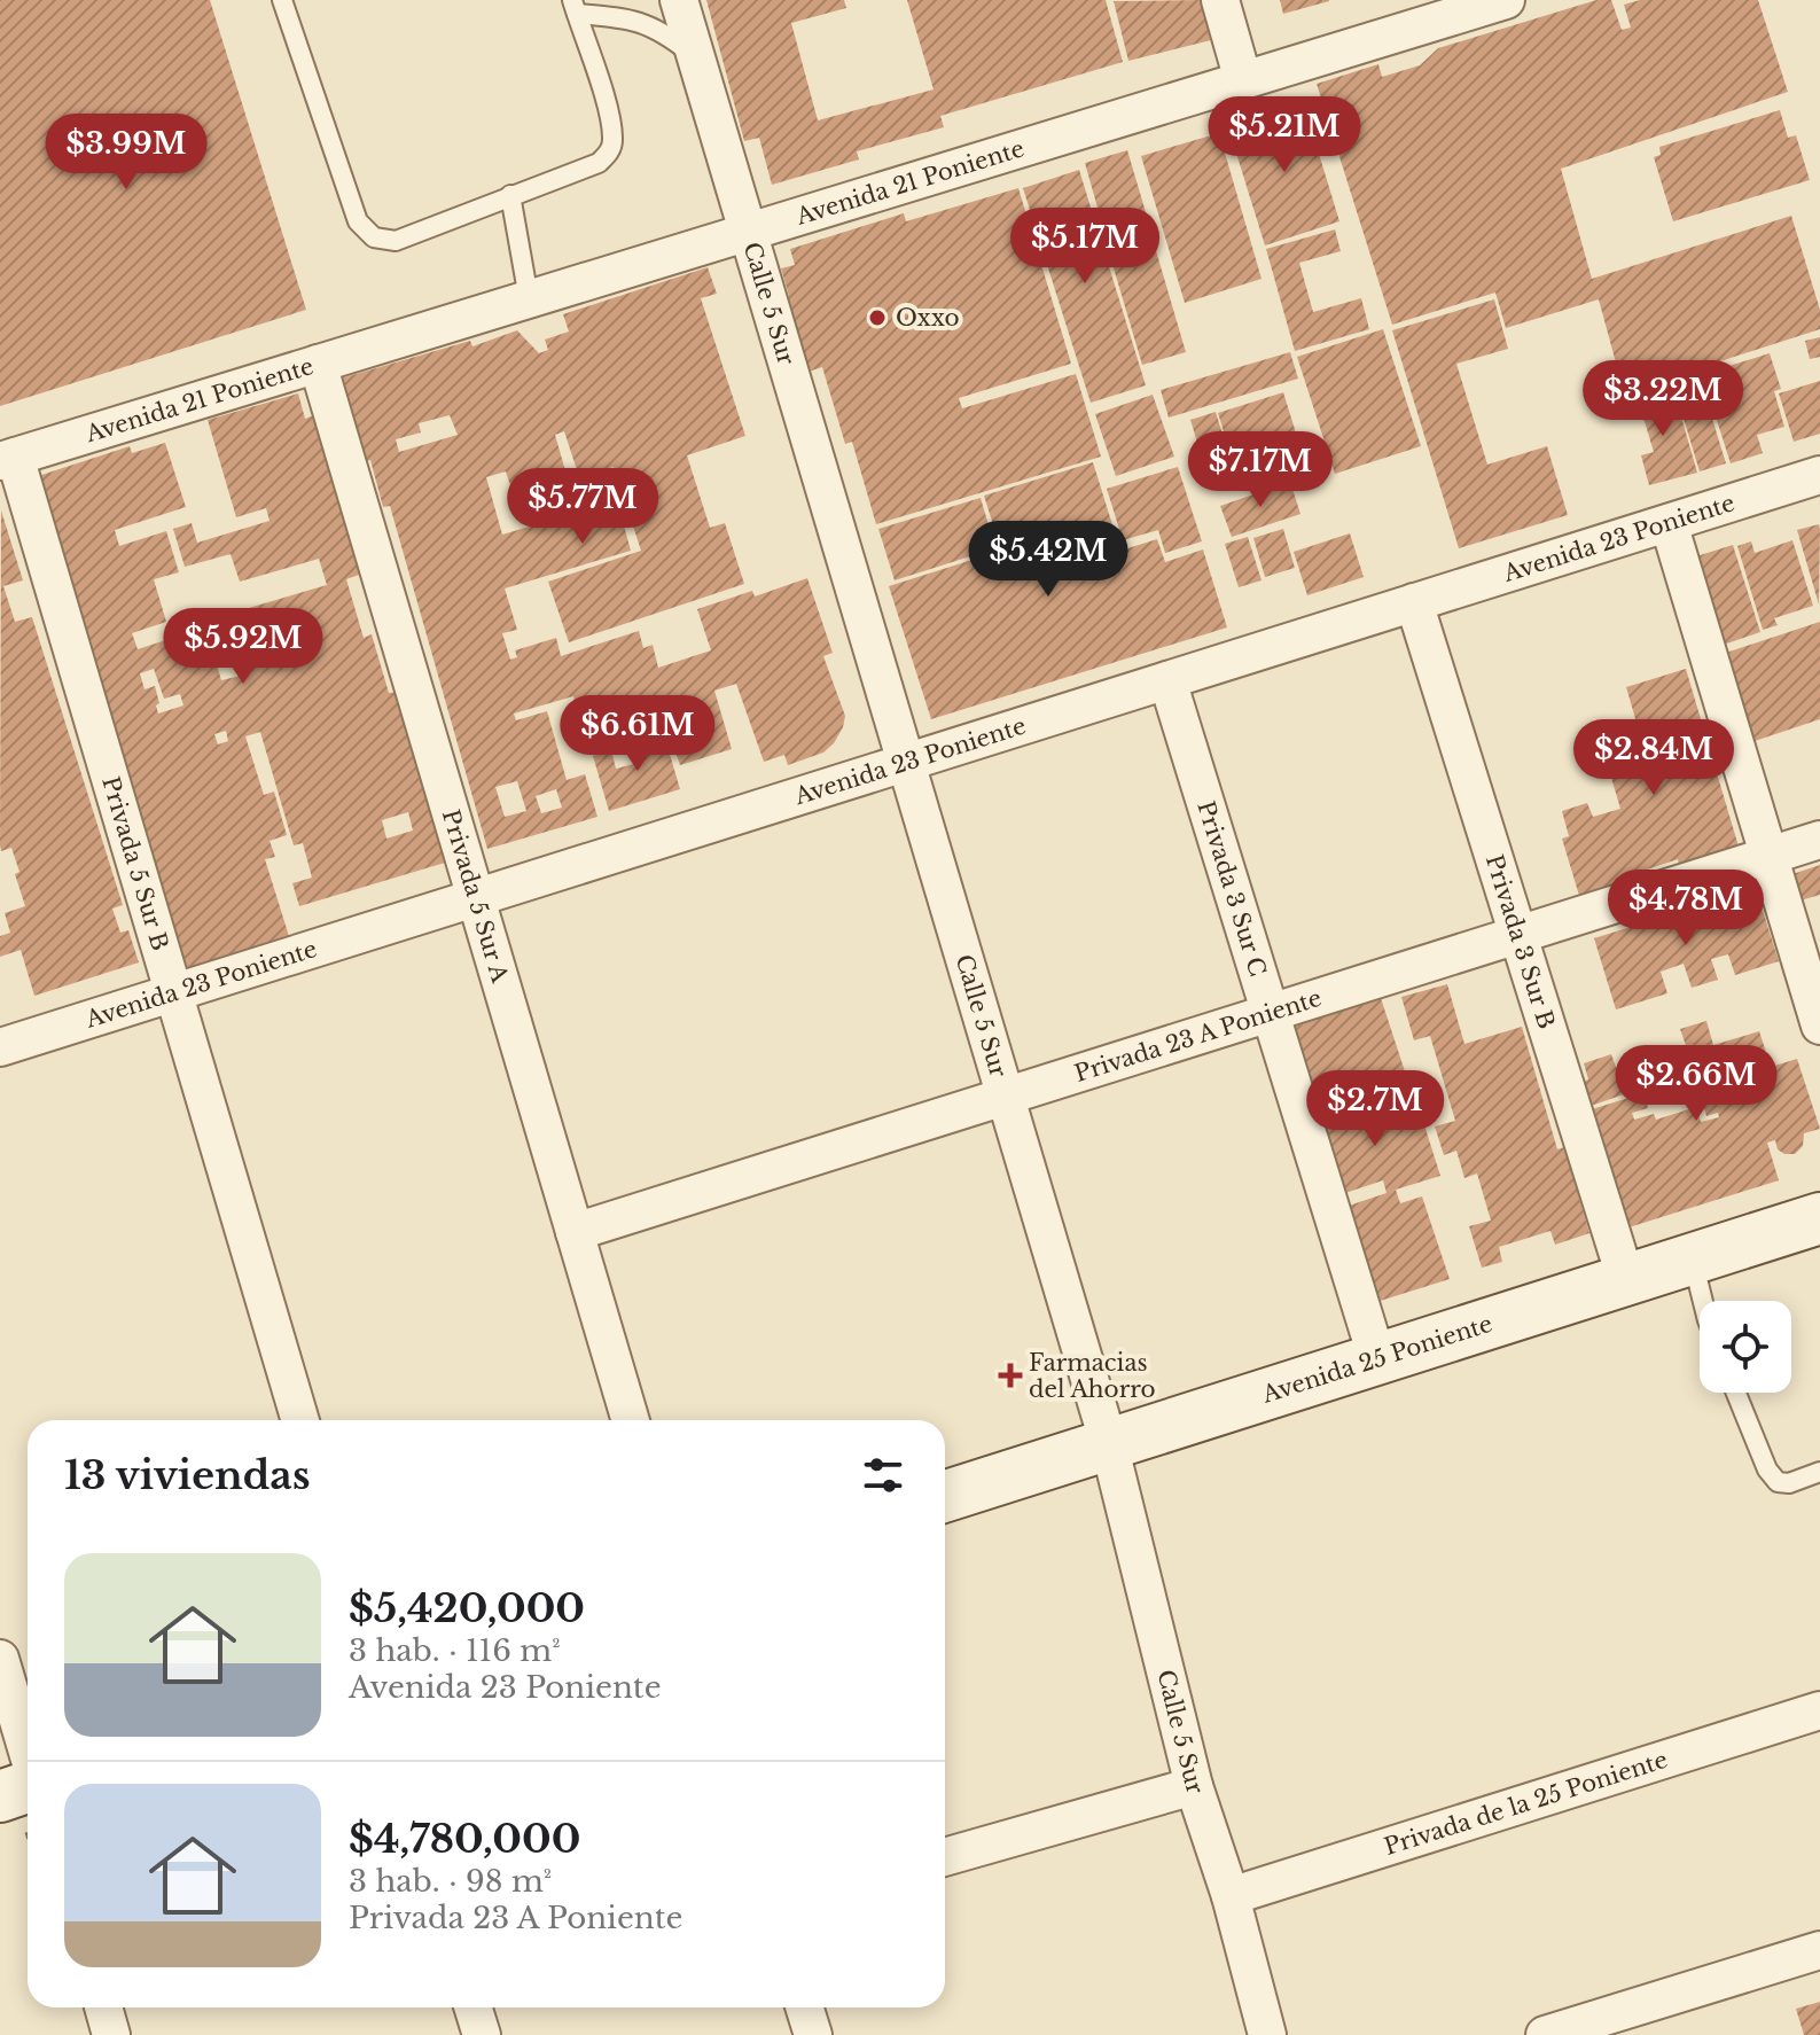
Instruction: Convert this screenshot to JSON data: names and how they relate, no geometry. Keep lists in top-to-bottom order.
{
  "streets": {
    "main road": ["Avenida 25 Poniente"],
    "street": [
      "Avenida 21 Poniente",
      "Calle 5 Sur",
      "Avenida 23 Poniente",
      "Privada 5 Sur B",
      "Privada 3 Sur C",
      "Privada 5 Sur A",
      "Privada 3 Sur B",
      "Privada 23 A Poniente",
      "Privada de la 25 Poniente"
    ]
  },
  "crossings": [
    ["Avenida 21 Poniente", "Calle 5 Sur"],
    ["Avenida 21 Poniente", "Privada 5 Sur B"],
    ["Avenida 21 Poniente", "Privada 5 Sur A"],
    ["Calle 5 Sur", "Avenida 23 Poniente"],
    ["Calle 5 Sur", "Privada 23 A Poniente"],
    ["Calle 5 Sur", "Avenida 25 Poniente"],
    ["Calle 5 Sur", "Privada de la 25 Poniente"],
    ["Avenida 23 Poniente", "Privada 5 Sur B"],
    ["Avenida 23 Poniente", "Privada 3 Sur C"],
    ["Avenida 23 Poniente", "Privada 5 Sur A"],
    ["Avenida 23 Poniente", "Privada 3 Sur B"],
    ["Privada 3 Sur C", "Privada 23 A Poniente"],
    ["Privada 3 Sur C", "Avenida 25 Poniente"],
    ["Privada 5 Sur A", "Privada 23 A Poniente"],
    ["Privada 3 Sur B", "Privada 23 A Poniente"],
    ["Privada 3 Sur B", "Avenida 25 Poniente"]
  ],
  "places": {
    "other": ["Oxxo"],
    "health": ["Farmacias del Ahorro"]
  },
  "page": {
    "price": [
      "$5.21M",
      "$3.99M",
      "$5.17M",
      "$3.22M",
      "$7.17M",
      "$5.77M",
      "$5.42M",
      "$5.92M",
      "$6.61M",
      "$2.84M",
      "$4.78M",
      "$2.66M",
      "$2.7M"
    ],
    "heading": "13 viviendas",
    "list": [
      {
        "name": "$5,420,000",
        "note": "3 hab. · 116 m² · Avenida 23 Poniente"
      },
      {
        "name": "$4,780,000",
        "note": "3 hab. · 98 m² · Privada 23 A Poniente"
      }
    ]
  }
}
